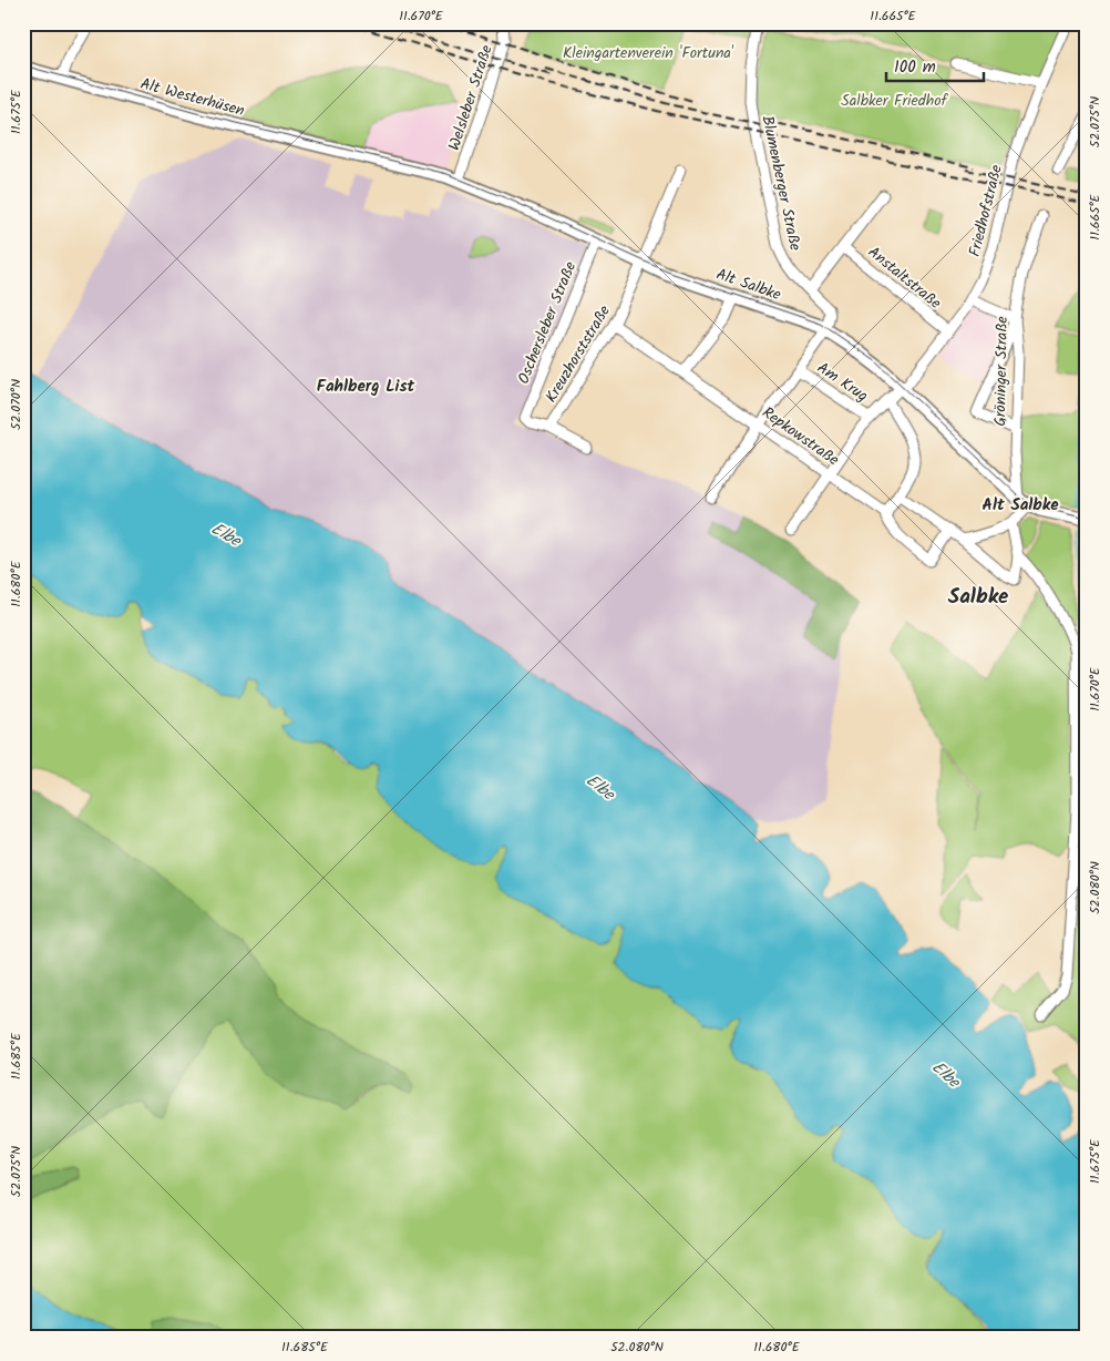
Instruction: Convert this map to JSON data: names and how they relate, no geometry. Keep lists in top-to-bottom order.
{
  "streets": {
    "main road": ["Alt Westerhüsen", "Alt Salbke"],
    "street": [
      "Welsleber Straße",
      "Blumenberger Straße",
      "Friedhofstraße",
      "Anstaltstraße",
      "Oschersleber Straße",
      "Kreuzhorststraße",
      "Gröninger Straße",
      "Am Krug",
      "Repkowstraße"
    ]
  },
  "crossings": [
    ["Alt Westerhüsen", "Alt Salbke"],
    ["Welsleber Straße", "Alt Salbke"],
    ["Blumenberger Straße", "Alt Salbke"],
    ["Friedhofstraße", "Anstaltstraße"],
    ["Friedhofstraße", "Alt Salbke"],
    ["Friedhofstraße", "Am Krug"],
    ["Friedhofstraße", "Repkowstraße"],
    ["Alt Salbke", "Oschersleber Straße"],
    ["Alt Salbke", "Kreuzhorststraße"],
    ["Alt Salbke", "Gröninger Straße"],
    ["Oschersleber Straße", "Kreuzhorststraße"],
    ["Kreuzhorststraße", "Repkowstraße"]
  ],
  "districts": ["Fahlberg List", "Alt Salbke", "Salbke"],
  "water": ["Elbe"],
  "parks": ["Kleingartenverein 'Fortuna'", "Salbker Friedhof"],
  "scale_bar": "100 m",
  "coordinates": [
    "11.670°E",
    "11.665°E",
    "11.675°E",
    "52.075°N",
    "52.070°N",
    "11.680°E",
    "52.080°N",
    "11.685°E"
  ]
}
